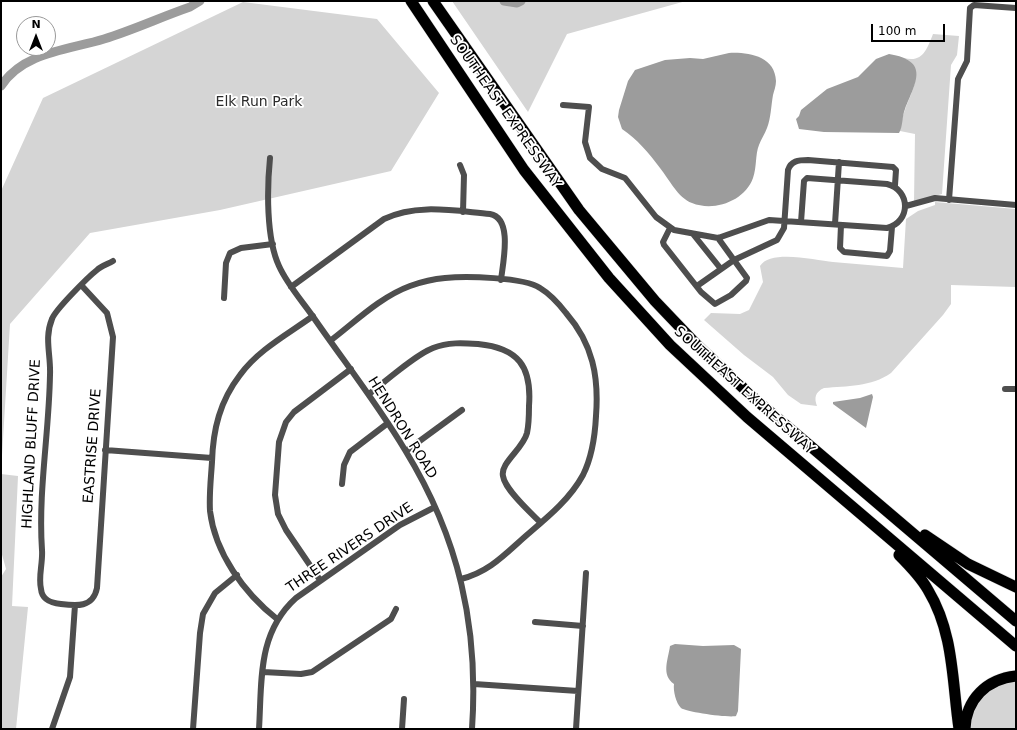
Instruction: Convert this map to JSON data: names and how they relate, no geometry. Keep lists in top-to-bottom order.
{
  "streets": {
    "highway": ["SOUTHEAST EXPRESSWAY"],
    "street": [
      "HENDRON ROAD",
      "HIGHLAND BLUFF DRIVE",
      "EASTRISE DRIVE",
      "THREE RIVERS DRIVE"
    ]
  },
  "crossings": [
    ["HENDRON ROAD", "THREE RIVERS DRIVE"],
    ["HIGHLAND BLUFF DRIVE", "EASTRISE DRIVE"]
  ],
  "parks": ["Elk Run Park"],
  "scale_bar": "100 m",
  "north": "top"
}
